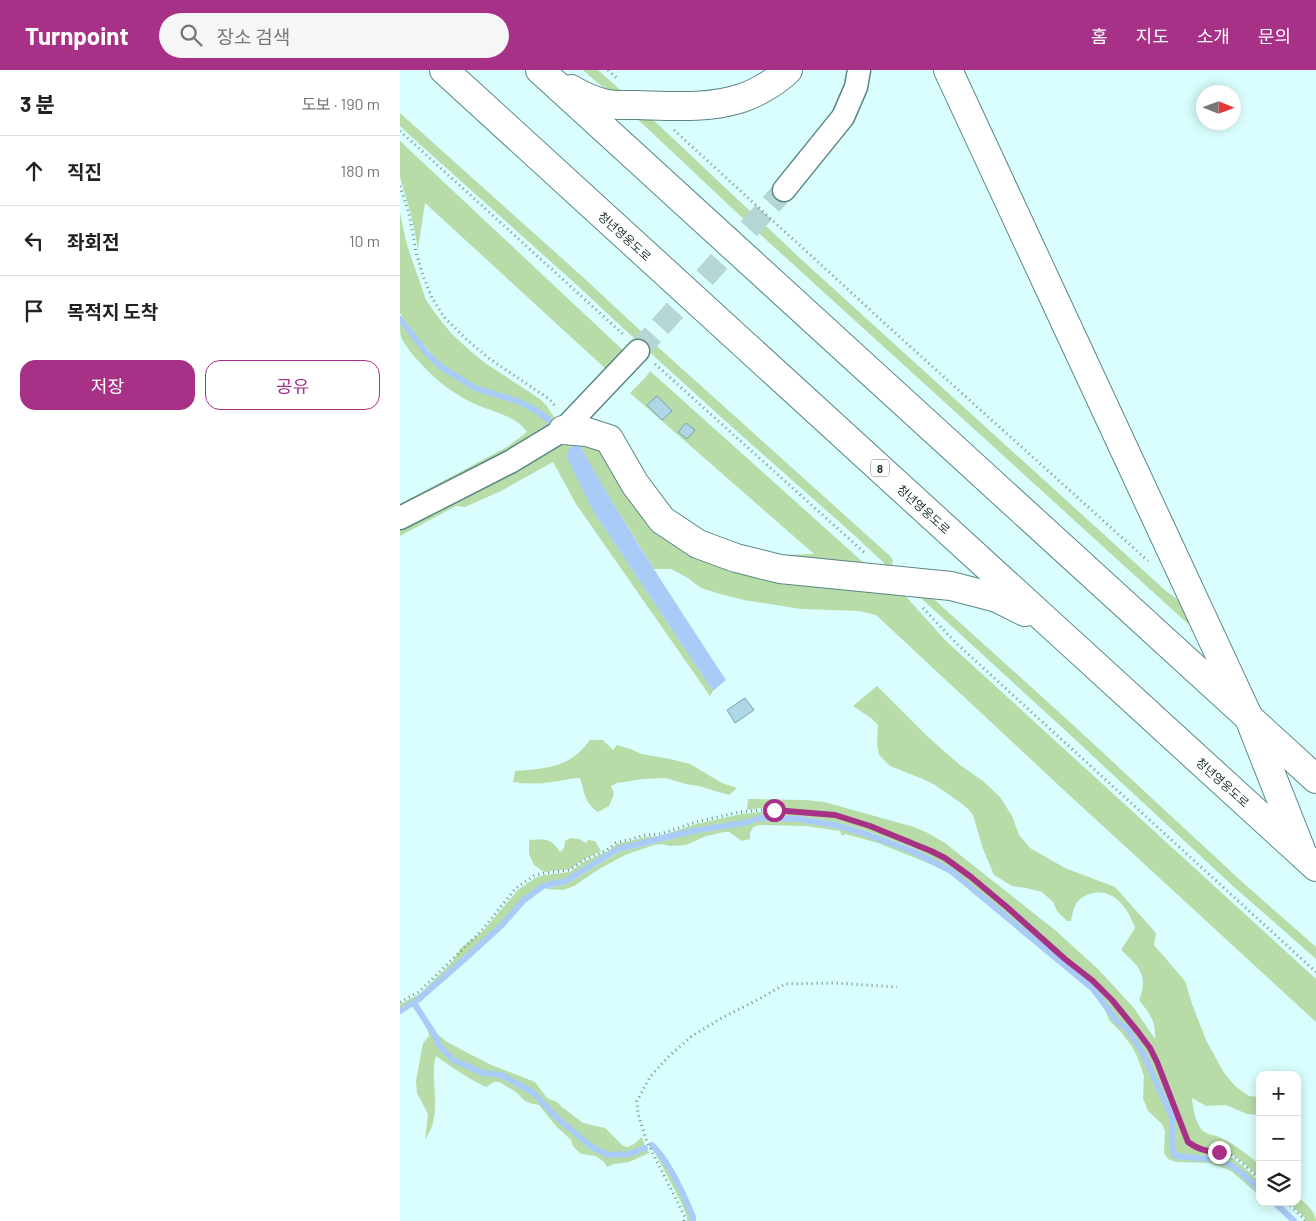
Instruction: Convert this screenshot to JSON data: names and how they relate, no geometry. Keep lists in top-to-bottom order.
{
  "streets": {
    "highway": ["청년영웅도로", "8"]
  },
  "north": "right",
  "page": {
    "header": "Turnpoint",
    "search": "장소 검색",
    "nav": [
      "홈",
      "지도",
      "소개",
      "문의"
    ],
    "heading": ["3 분", "도보 · 190 m"],
    "list": [
      ["직진", "180 m"],
      ["좌회전", "10 m"],
      "목적지 도착"
    ],
    "buttons": ["저장", "공유"],
    "map_buttons": ["+", "−"]
  }
}
